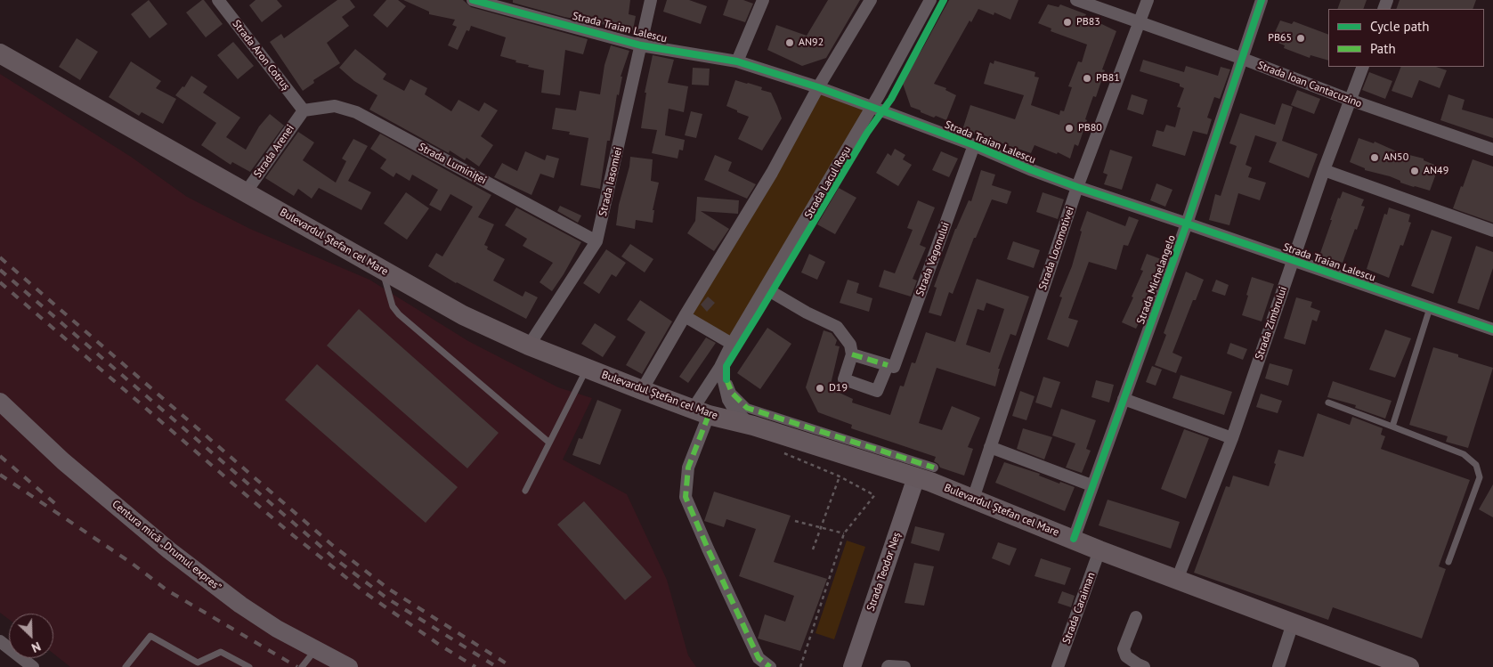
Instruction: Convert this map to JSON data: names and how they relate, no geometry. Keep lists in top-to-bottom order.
{
  "streets": {
    "main road": ["Bulevardul Ștefan cel Mare", "Centura mică „Drumul expres”", "Strada Teodor Neș"],
    "street": [
      "Strada Traian Lalescu",
      "Strada Aron Cotruș",
      "Strada Ioan Cantacuzino",
      "Strada Arenei",
      "Strada Luminiței",
      "Strada Iasomiei",
      "Strada Lacul Roșu",
      "Strada Locomotivei",
      "Strada Vagonului",
      "Strada Michelangelo",
      "Strada Zimbrului",
      "Strada Caraiman"
    ]
  },
  "crossings": [
    ["Strada Traian Lalescu", "Strada Iasomiei"],
    ["Strada Traian Lalescu", "Strada Lacul Roșu"],
    ["Strada Traian Lalescu", "Strada Locomotivei"],
    ["Strada Traian Lalescu", "Strada Vagonului"],
    ["Strada Traian Lalescu", "Strada Michelangelo"],
    ["Strada Traian Lalescu", "Strada Zimbrului"],
    ["Strada Aron Cotruș", "Strada Arenei"],
    ["Strada Aron Cotruș", "Strada Luminiței"],
    ["Strada Ioan Cantacuzino", "Strada Locomotivei"],
    ["Strada Ioan Cantacuzino", "Strada Michelangelo"],
    ["Strada Ioan Cantacuzino", "Strada Zimbrului"],
    ["Strada Arenei", "Strada Luminiței"],
    ["Strada Arenei", "Bulevardul Ștefan cel Mare"],
    ["Strada Luminiței", "Strada Iasomiei"],
    ["Strada Iasomiei", "Bulevardul Ștefan cel Mare"],
    ["Strada Lacul Roșu", "Bulevardul Ștefan cel Mare"],
    ["Bulevardul Ștefan cel Mare", "Strada Locomotivei"],
    ["Bulevardul Ștefan cel Mare", "Strada Michelangelo"],
    ["Bulevardul Ștefan cel Mare", "Strada Zimbrului"],
    ["Bulevardul Ștefan cel Mare", "Strada Teodor Neș"],
    ["Bulevardul Ștefan cel Mare", "Strada Caraiman"]
  ],
  "places": [
    "PB83",
    "PB65",
    "AN92",
    "PB81",
    "PB80",
    "AN50",
    "AN49",
    "D19"
  ],
  "legend": ["Cycle path", "Path"],
  "north": "bottom right"
}
